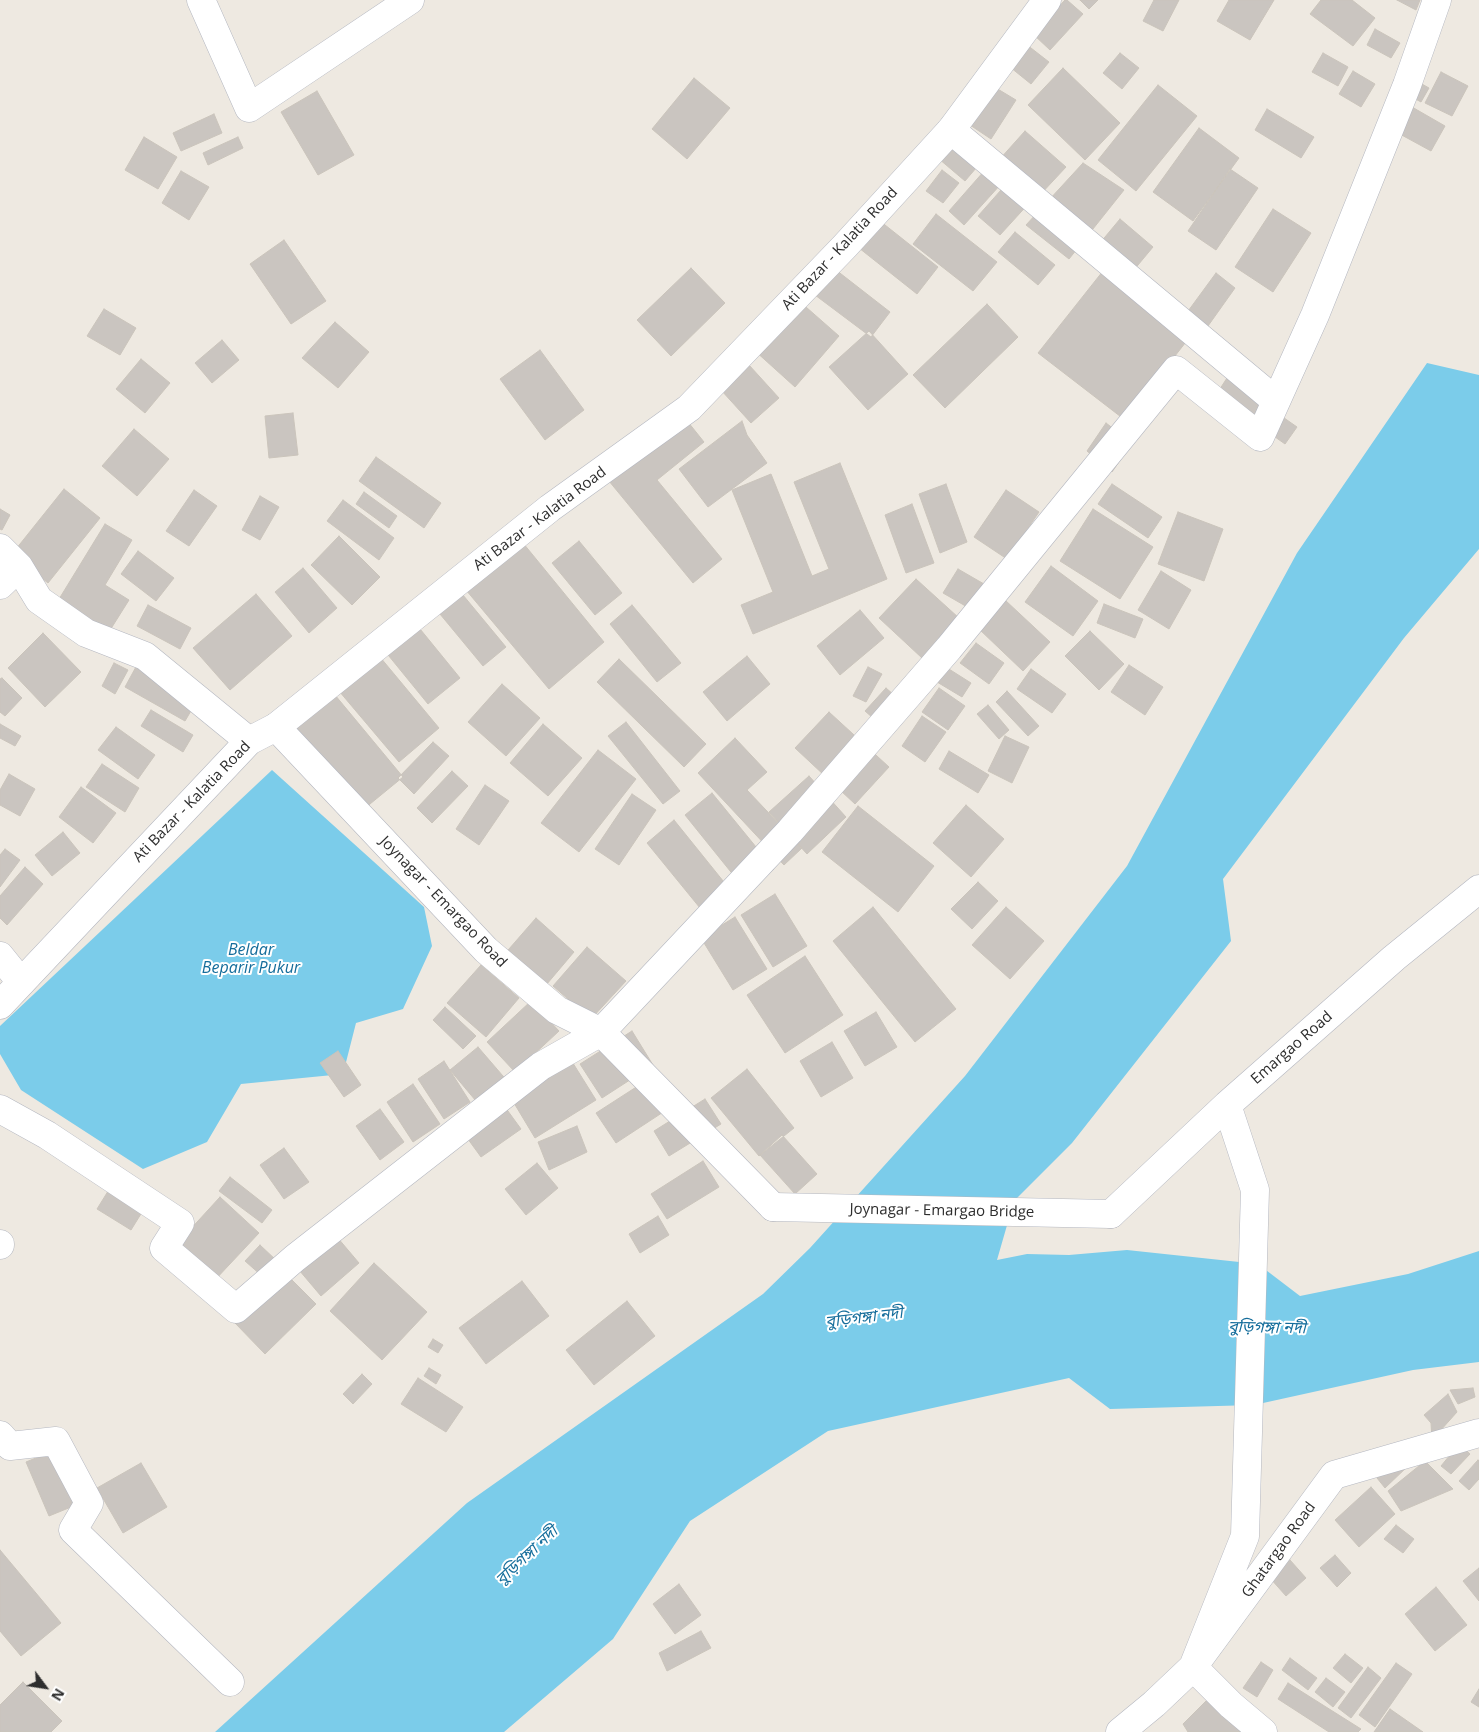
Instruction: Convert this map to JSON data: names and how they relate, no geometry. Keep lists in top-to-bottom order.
{
  "streets": {
    "street": [
      "Ati Bazar - Kalatia Road",
      "Joynagar - Emargao Road",
      "Emargao Road",
      "Joynagar - Emargao Bridge",
      "Ghatargao Road"
    ]
  },
  "crossings": [
    ["Ati Bazar - Kalatia Road", "Joynagar - Emargao Road"],
    ["Joynagar - Emargao Road", "Joynagar - Emargao Bridge"],
    ["Emargao Road", "Joynagar - Emargao Bridge"]
  ],
  "water": ["Beldar Beparir Pukur", "বুড়িগঙ্গা নদী"],
  "north": "bottom right"
}
